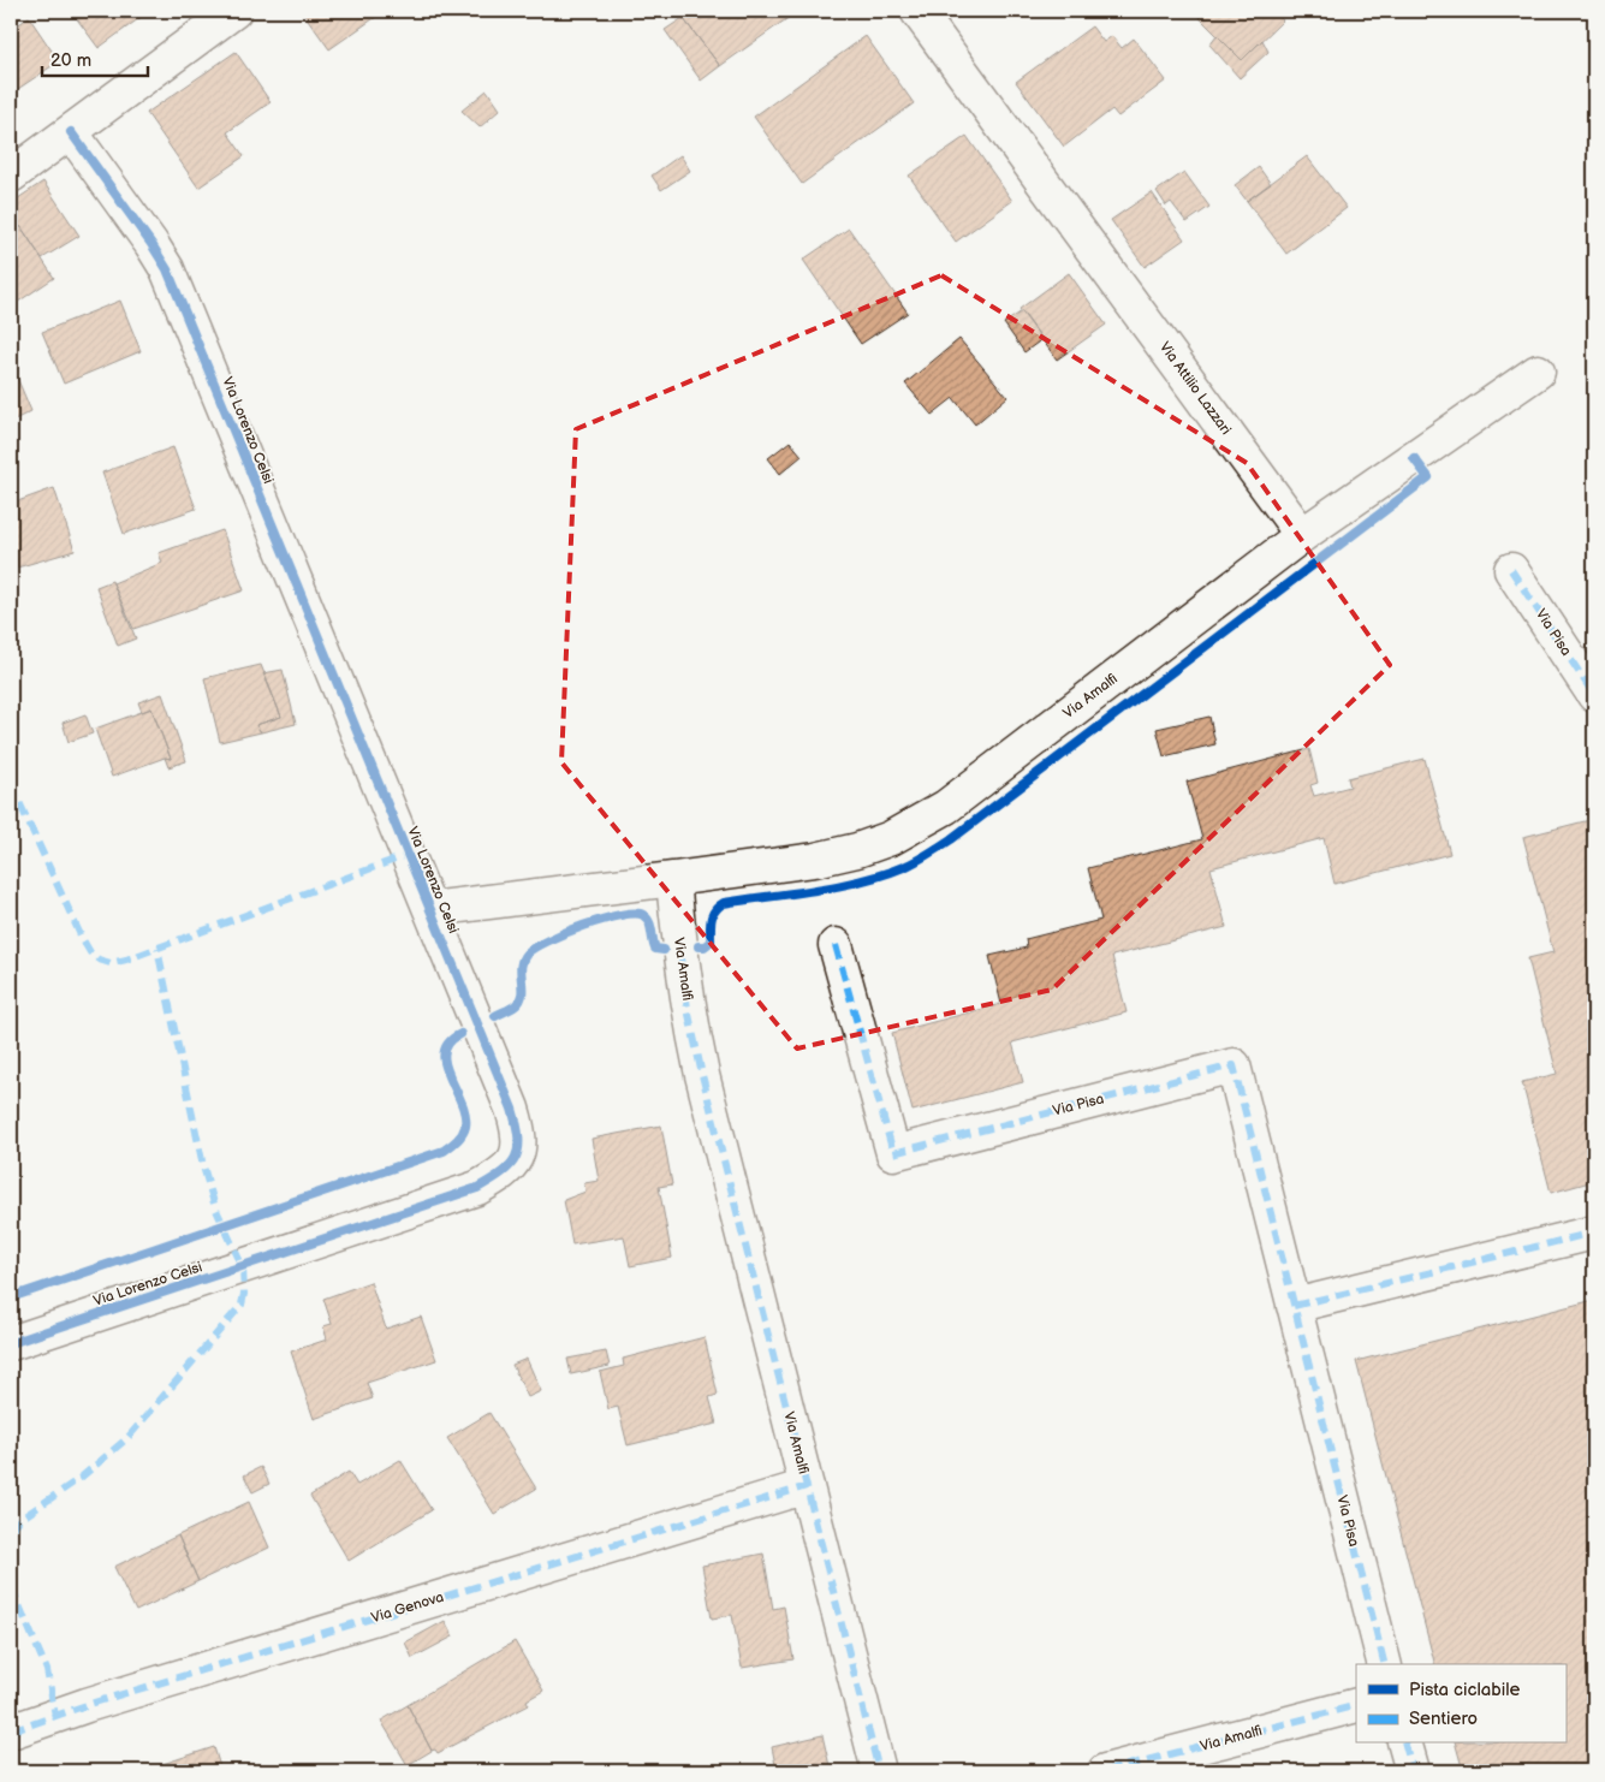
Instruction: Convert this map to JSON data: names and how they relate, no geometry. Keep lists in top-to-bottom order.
{
  "streets": {
    "street": [
      "Via Attilio Lazzari",
      "Via Lorenzo Celsi",
      "Via Pisa",
      "Via Amalfi",
      "Via Genova"
    ]
  },
  "crossings": [
    ["Via Attilio Lazzari", "Via Amalfi"],
    ["Via Amalfi", "Via Genova"]
  ],
  "legend": ["Pista ciclabile", "Sentiero"],
  "scale_bar": "20 m"
}
